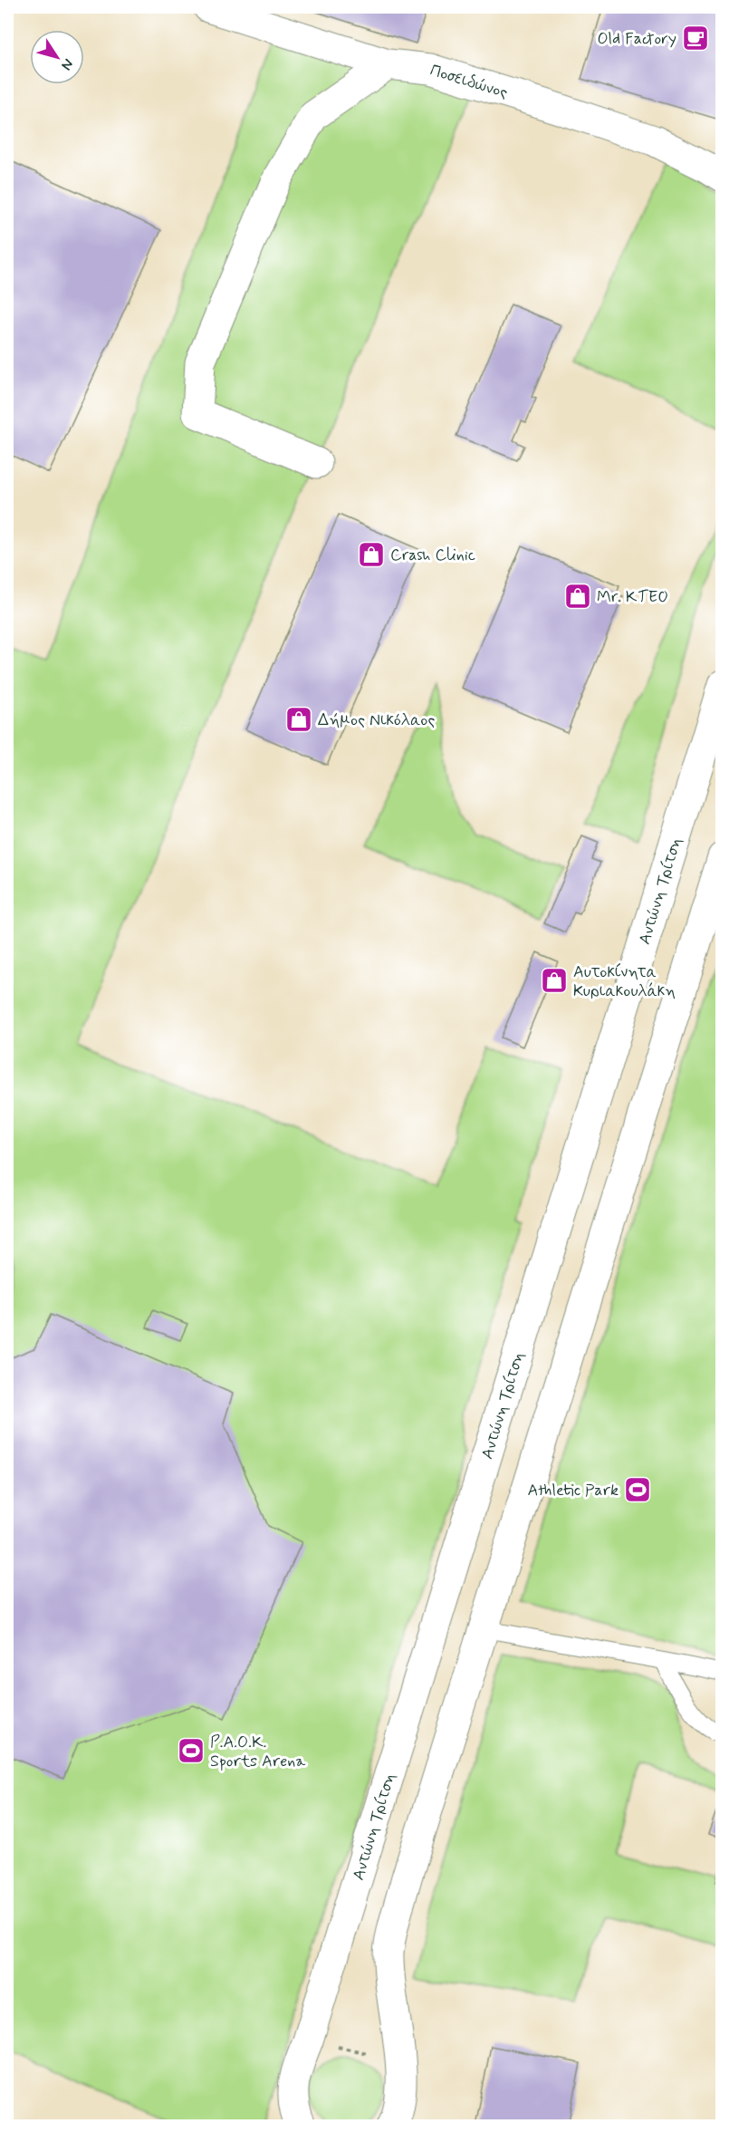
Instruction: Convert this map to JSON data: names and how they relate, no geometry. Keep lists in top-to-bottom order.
{
  "streets": {
    "street": ["Ποσειδώνος", "Αντώνη Τρίτση"]
  },
  "places": {
    "cafe": ["Old Factory"],
    "shop": [
      "Crash Clinic",
      "Mr. KTEO",
      "Δήμος Νικόλαος",
      "Αυτοκίνητα Κυριακουλάκη"
    ],
    "sports": ["Athletic Park", "P.A.O.K. Sports Arena"]
  },
  "north": "bottom right"
}
